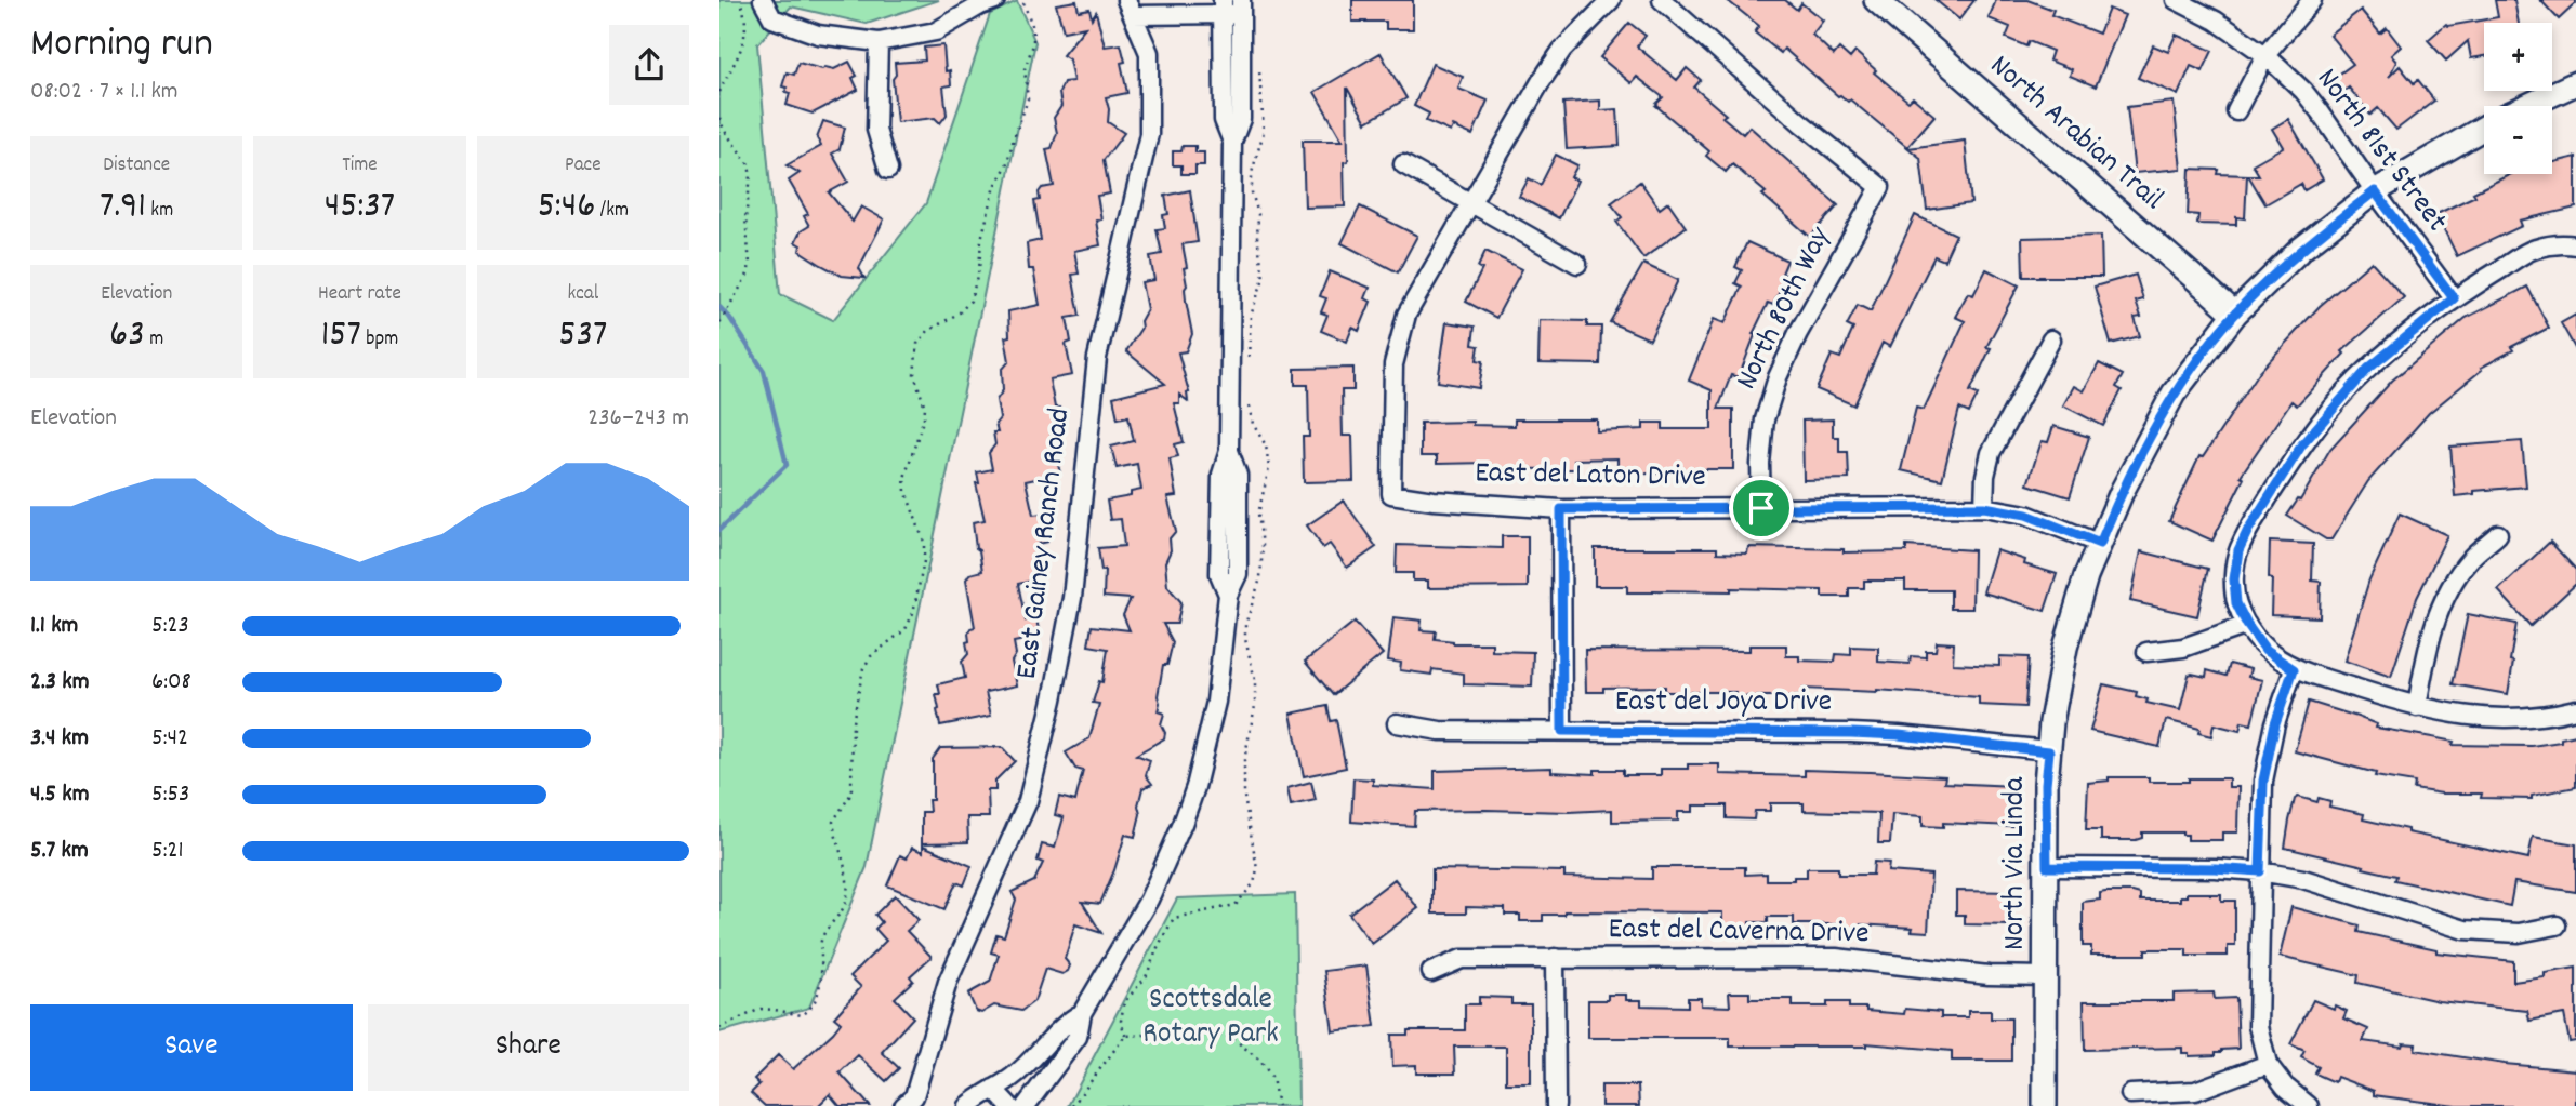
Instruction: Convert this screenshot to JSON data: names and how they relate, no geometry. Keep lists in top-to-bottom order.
{
  "streets": {
    "street": [
      "North Arabian Trail",
      "North 81st Street",
      "North 80th Way",
      "East del Laton Drive",
      "East Gainey Ranch Road",
      "East del Joya Drive",
      "North Via Linda",
      "East del Caverna Drive"
    ]
  },
  "crossings": [
    ["North Arabian Trail", "North Via Linda"],
    ["North 81st Street", "North Via Linda"],
    ["North 80th Way", "East del Laton Drive"],
    ["East del Laton Drive", "North Via Linda"],
    ["East del Joya Drive", "North Via Linda"],
    ["North Via Linda", "East del Caverna Drive"]
  ],
  "parks": ["Scottsdale Rotary Park"],
  "page": {
    "heading": ["Morning run", "08:02 · 7 × 1.1 km"],
    "map_buttons": ["+", "−"],
    "stats": [
      ["Distance", "7.91 km"],
      ["Time", "45:37"],
      ["Pace", "5:46 /km"],
      ["Elevation", "63 m"],
      ["Heart rate", "157 bpm"],
      ["kcal", "537"]
    ],
    "chart": ["Elevation", "236–243 m"],
    "list": [
      {
        "name": "1.1 km",
        "note": "5:23"
      },
      {
        "name": "2.3 km",
        "note": "6:08"
      },
      {
        "name": "3.4 km",
        "note": "5:42"
      },
      {
        "name": "4.5 km",
        "note": "5:53"
      },
      {
        "name": "5.7 km",
        "note": "5:21"
      }
    ],
    "buttons": ["Save", "Share"]
  }
}
